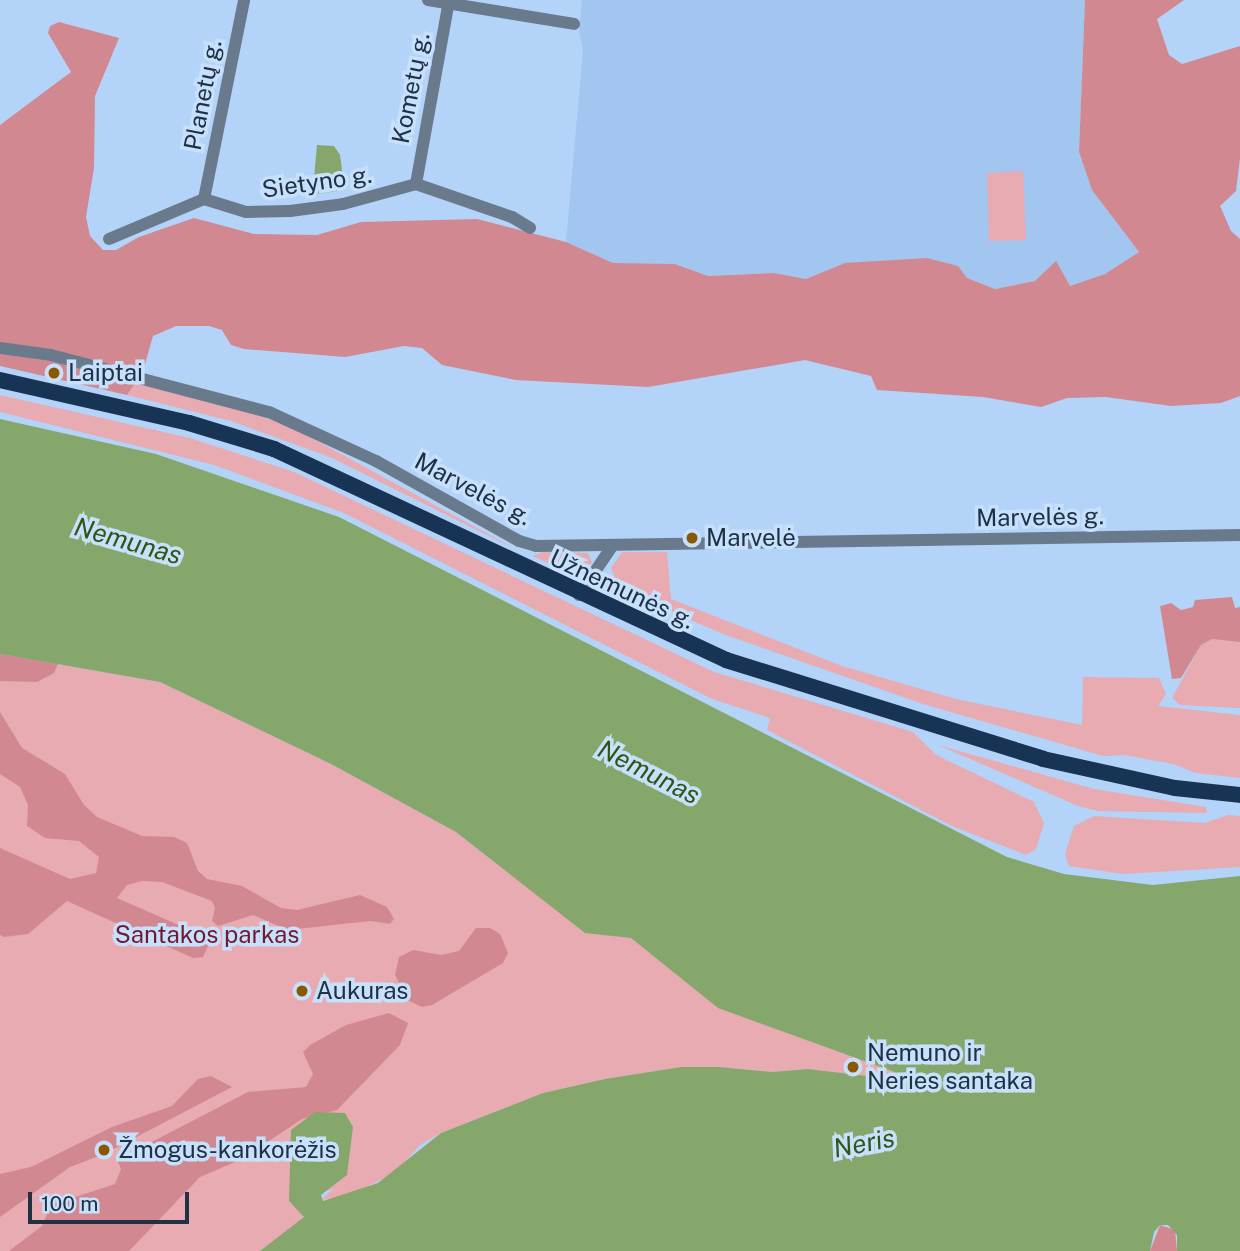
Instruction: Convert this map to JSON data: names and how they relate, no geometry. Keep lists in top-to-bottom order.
{
  "streets": {
    "main road": ["Užnemunės g."],
    "street": [
      "Kometų g.",
      "Planetų g.",
      "Sietyno g.",
      "Marvelės g."
    ]
  },
  "crossings": [
    ["Kometų g.", "Sietyno g."],
    ["Planetų g.", "Sietyno g."]
  ],
  "water": ["Nemunas", "Neris"],
  "parks": ["Santakos parkas"],
  "places": [
    "Laiptai",
    "Marvelė",
    "Aukuras",
    "Nemuno ir Neries santaka",
    "Žmogus-kankorėžis"
  ],
  "scale_bar": "100 m"
}
